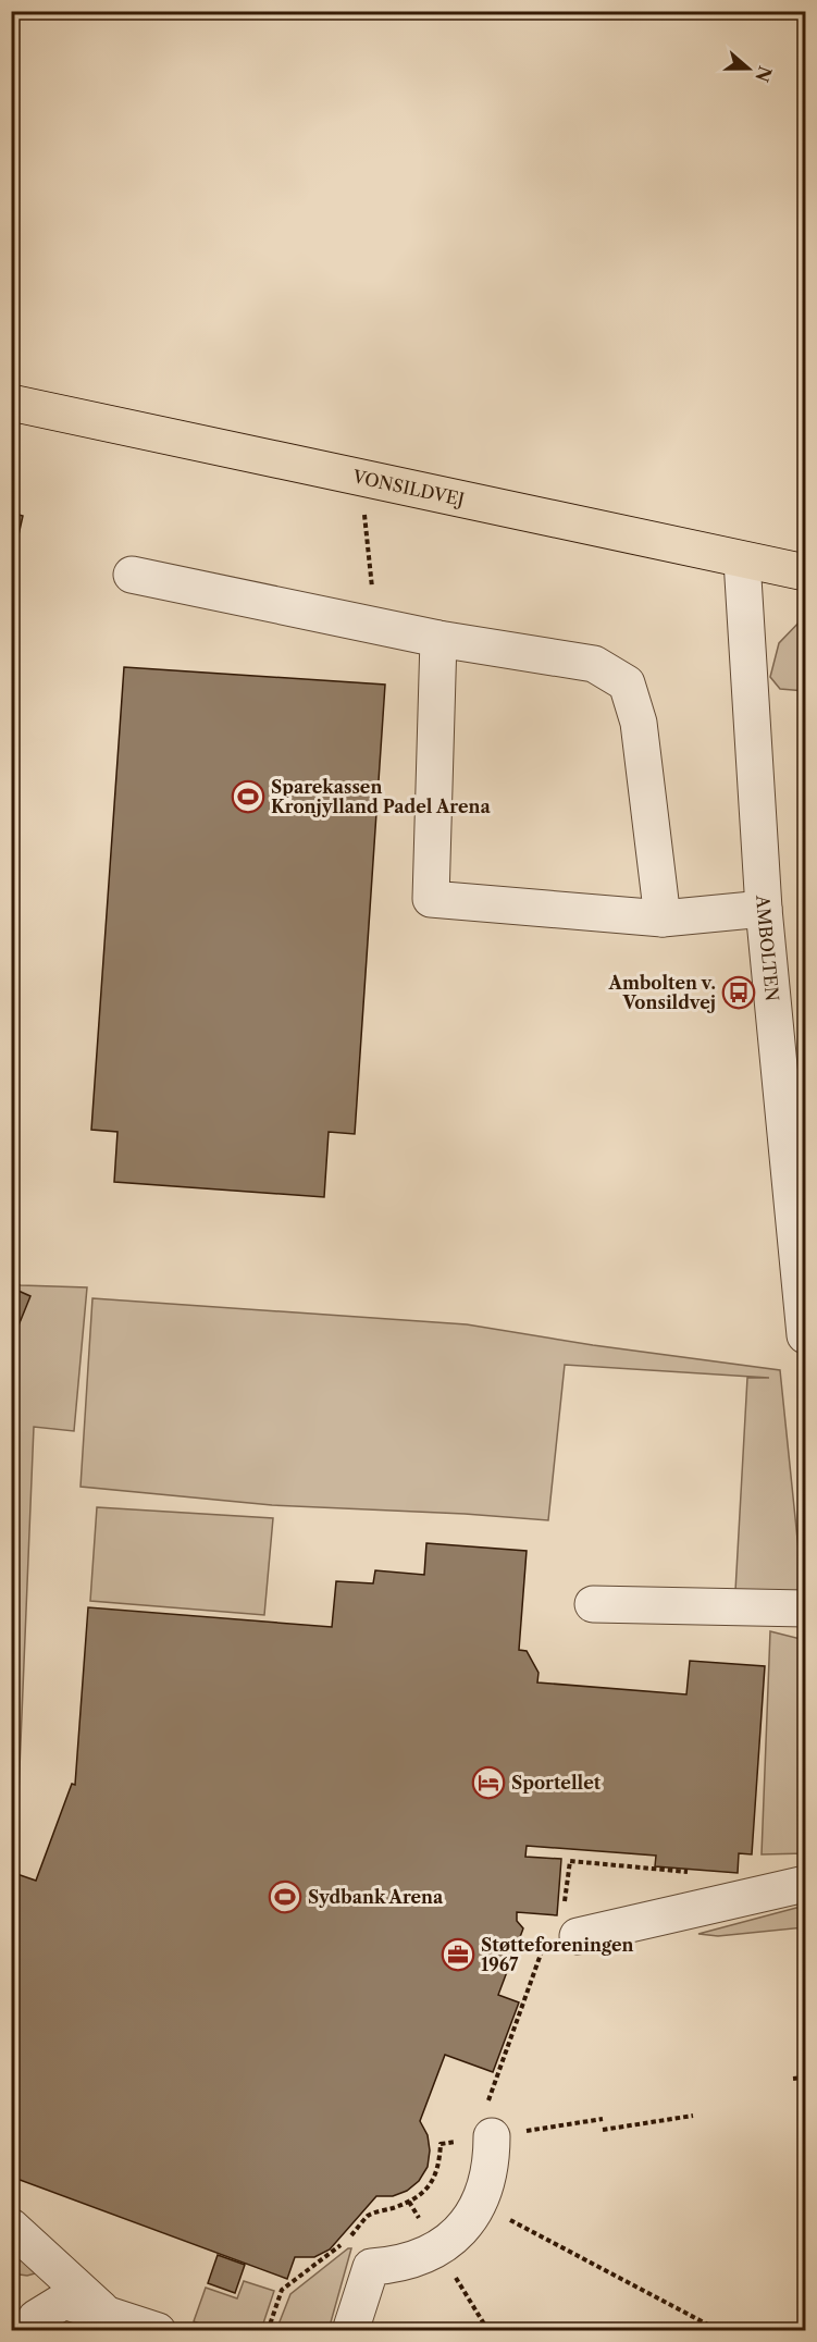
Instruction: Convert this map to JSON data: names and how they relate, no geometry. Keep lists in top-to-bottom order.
{
  "streets": {
    "main road": ["VONSILDVEJ"],
    "street": ["AMBOLTEN"]
  },
  "crossings": [
    ["VONSILDVEJ", "AMBOLTEN"]
  ],
  "places": {
    "sports": ["Sparekassen Kronjylland Padel Arena", "Sydbank Arena"],
    "bus stop": ["Ambolten v. Vonsildvej"],
    "hotel": ["Sportellet"],
    "office": ["Støtteforeningen 1967"]
  },
  "north": "right"
}
